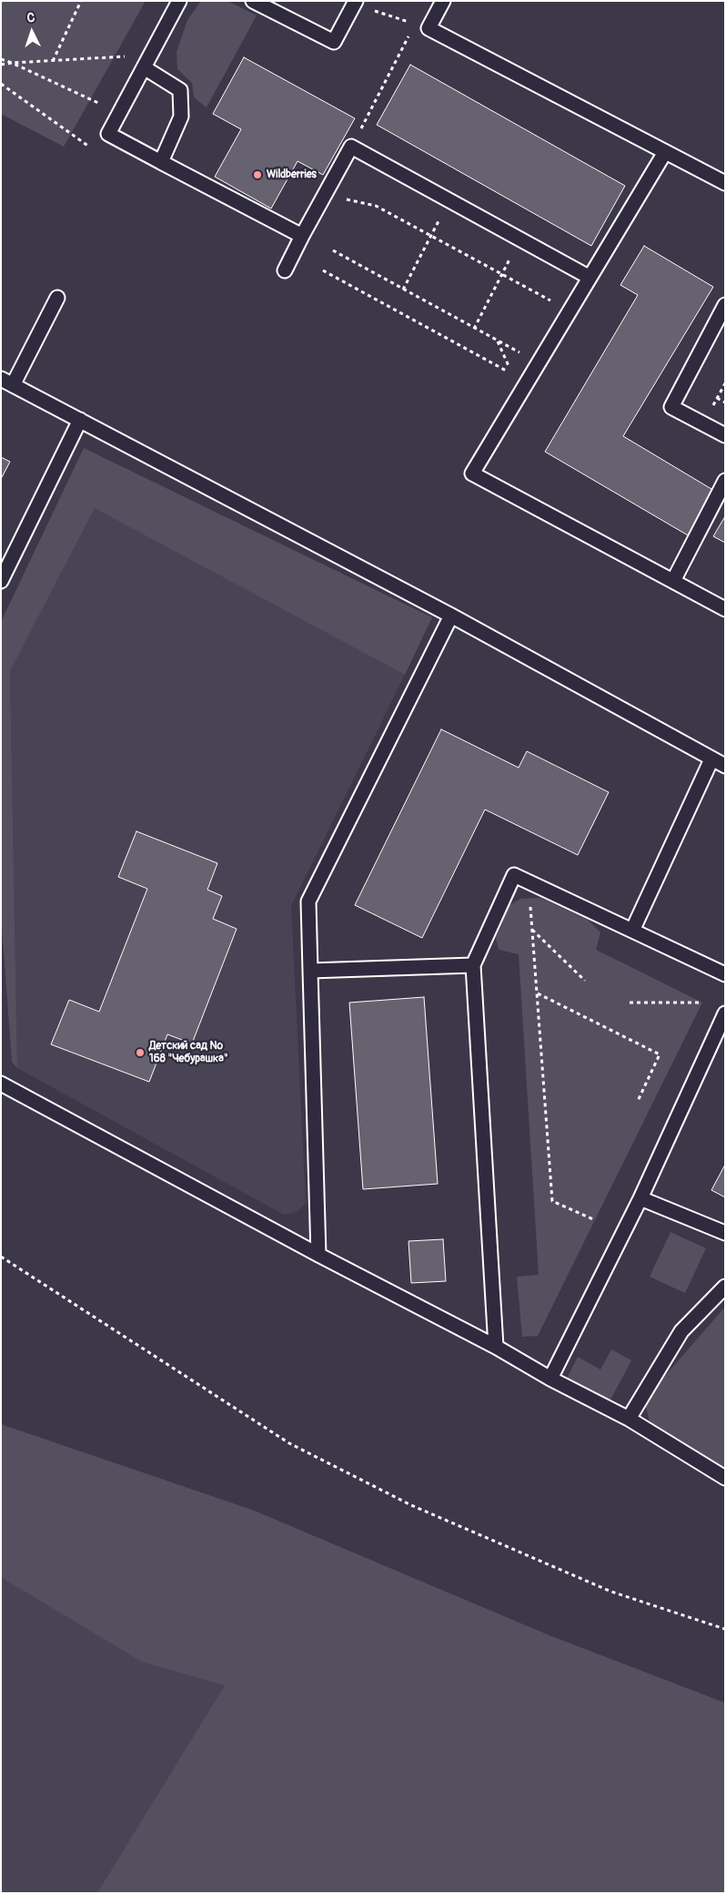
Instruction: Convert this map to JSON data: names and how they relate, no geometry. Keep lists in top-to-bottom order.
{
  "places": ["Wildberries", "Детский сад № 168 \"Чебурашка\""],
  "north": "top"
}
